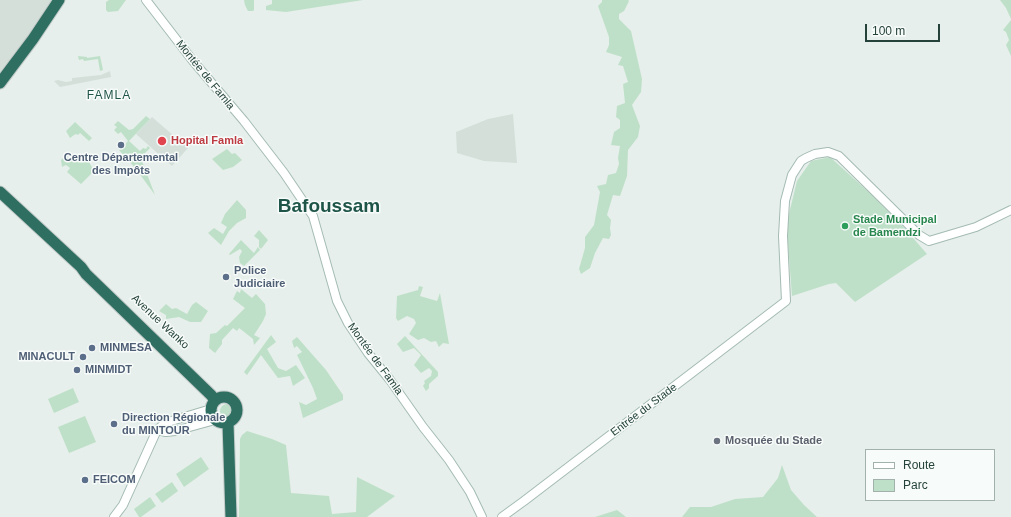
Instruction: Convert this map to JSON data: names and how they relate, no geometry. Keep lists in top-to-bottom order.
{
  "streets": {
    "highway": ["Avenue Wanko"],
    "street": ["Montée de Famla", "Entrée du Stade"]
  },
  "districts": ["FAMLA", "Bafoussam"],
  "places": [
    "Hopital Famla",
    "Centre Départemental des Impôts",
    "Stade Municipal de Bamendzi",
    "Police Judiciaire",
    "MINMESA",
    "MINACULT",
    "MINMIDT",
    "Direction Régionale du MINTOUR",
    "Mosquée du Stade",
    "FEICOM"
  ],
  "legend": ["Route", "Parc"],
  "scale_bar": "100 m"
}
